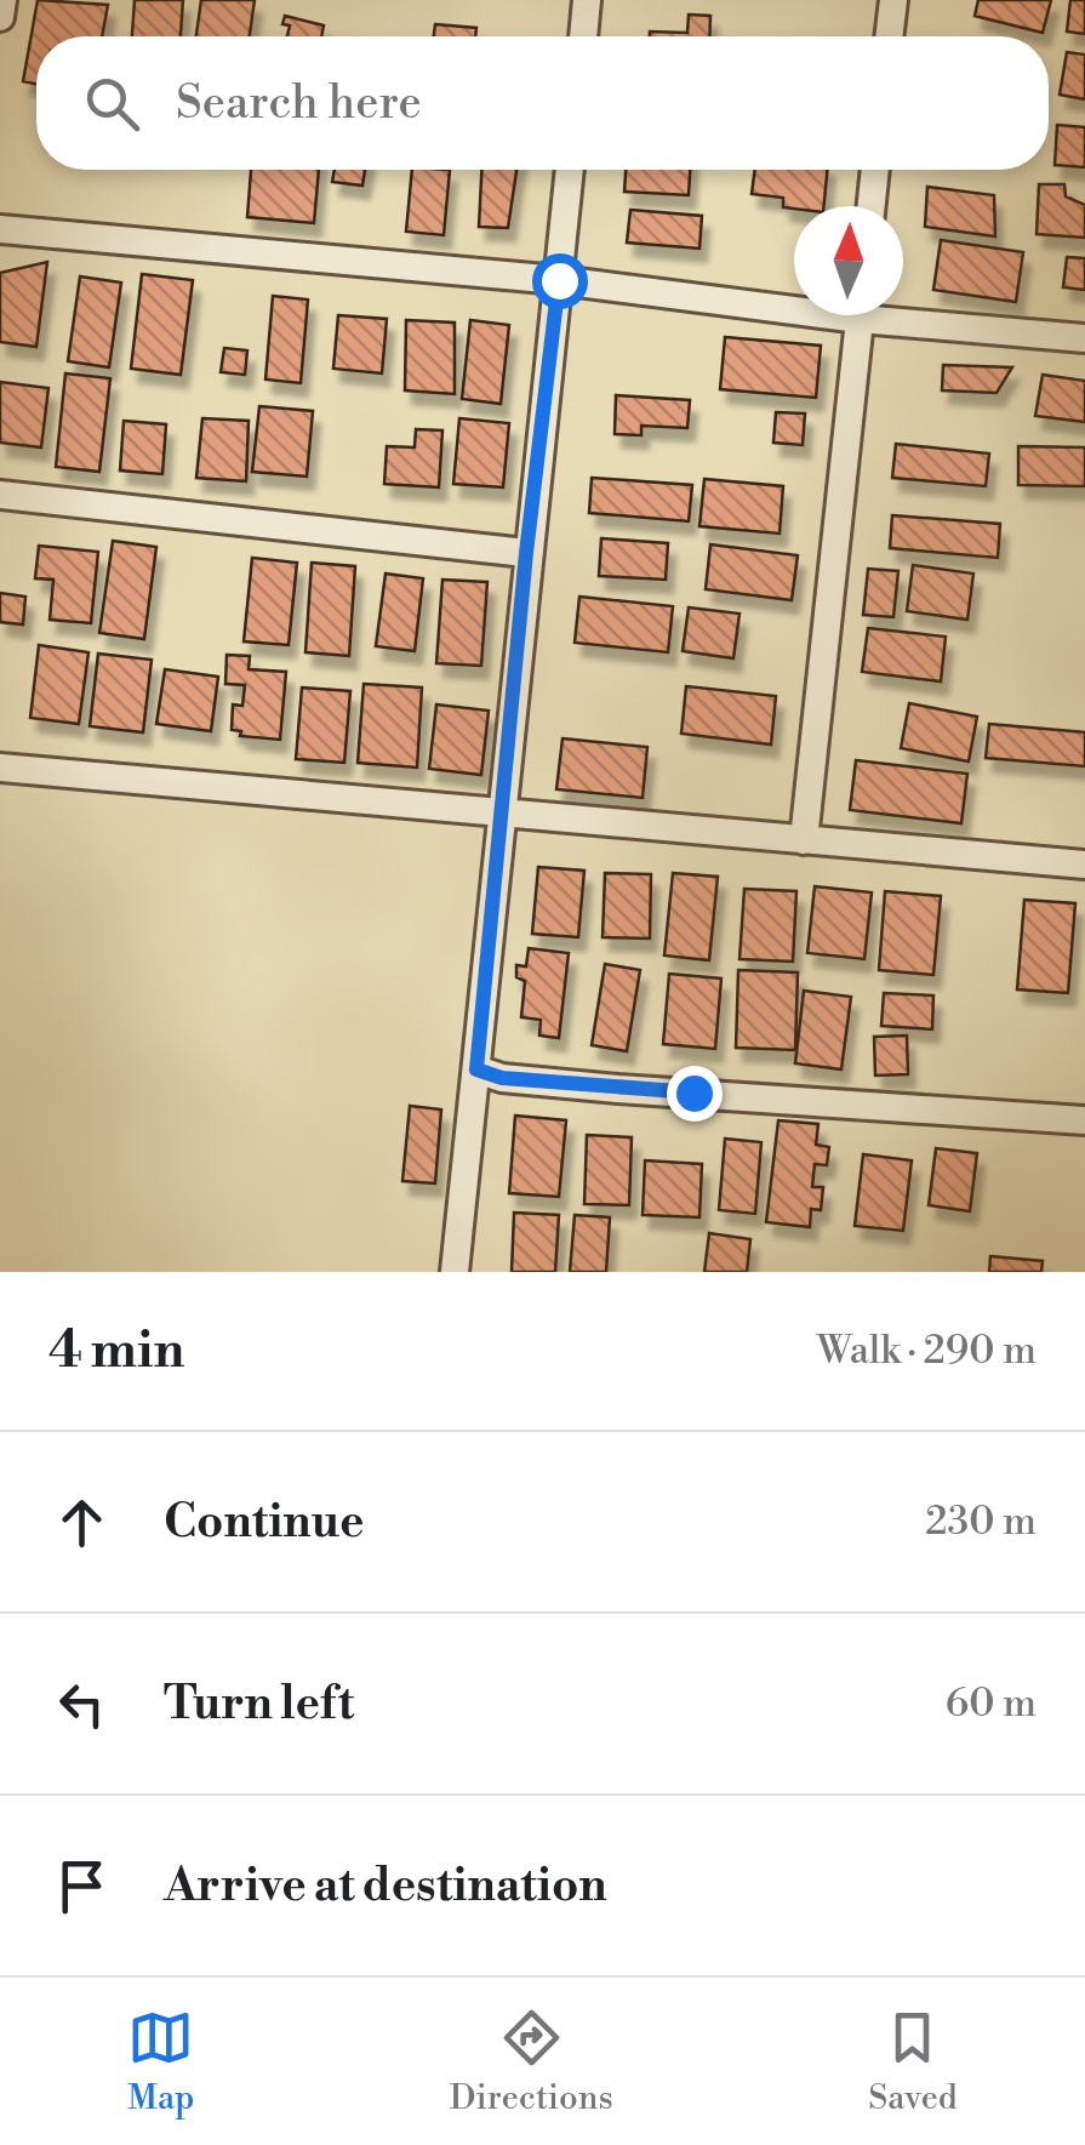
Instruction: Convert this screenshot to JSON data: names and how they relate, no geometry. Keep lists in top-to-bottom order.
{
  "north": "top",
  "page": {
    "search": "Search here",
    "heading": ["4 min", "Walk · 290 m"],
    "list": [
      ["Continue", "230 m"],
      ["Turn left", "60 m"],
      "Arrive at destination"
    ],
    "nav": ["Map", "Directions", "Saved"]
  }
}
